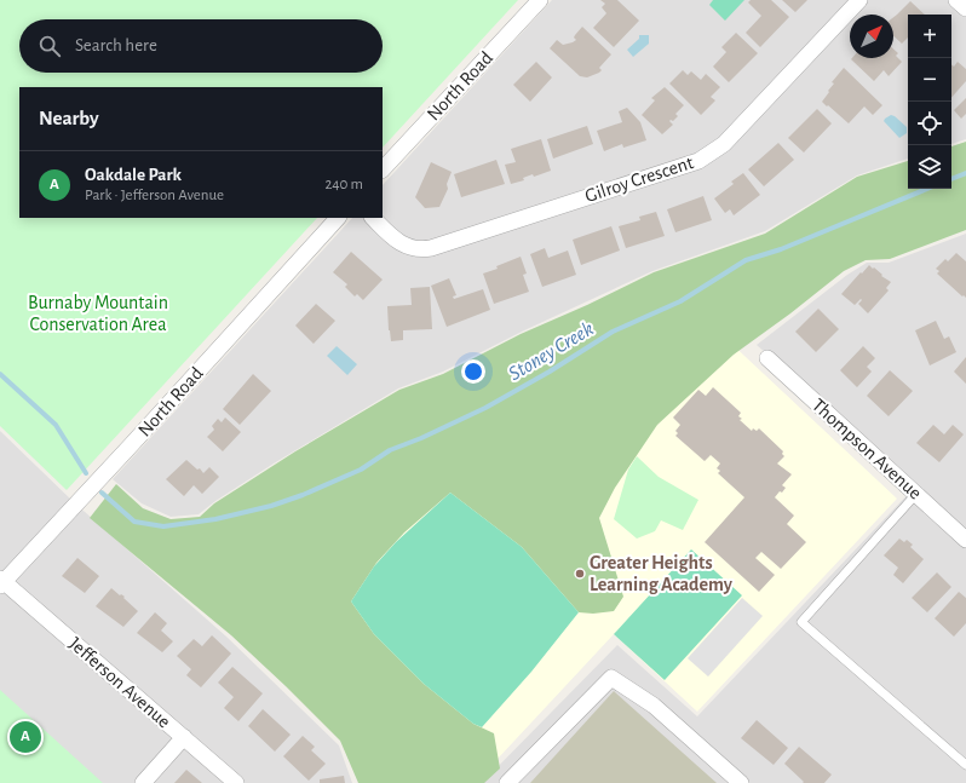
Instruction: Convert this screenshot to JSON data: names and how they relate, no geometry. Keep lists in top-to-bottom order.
{
  "streets": {
    "street": [
      "North Road",
      "Gilroy Crescent",
      "Thompson Avenue",
      "Jefferson Avenue"
    ]
  },
  "crossings": [
    ["North Road", "Jefferson Avenue"]
  ],
  "water": ["Stoney Creek"],
  "parks": ["Burnaby Mountain Conservation Area"],
  "places": ["Greater Heights Learning Academy"],
  "north": "top right",
  "page": {
    "map_buttons": ["+", "−"],
    "search": "Search here",
    "heading": "Nearby",
    "list": [
      {
        "mark": "A",
        "name": "Oakdale Park",
        "note": "Park · Jefferson Avenue",
        "value": "240 m"
      }
    ],
    "pins": "A"
  }
}
